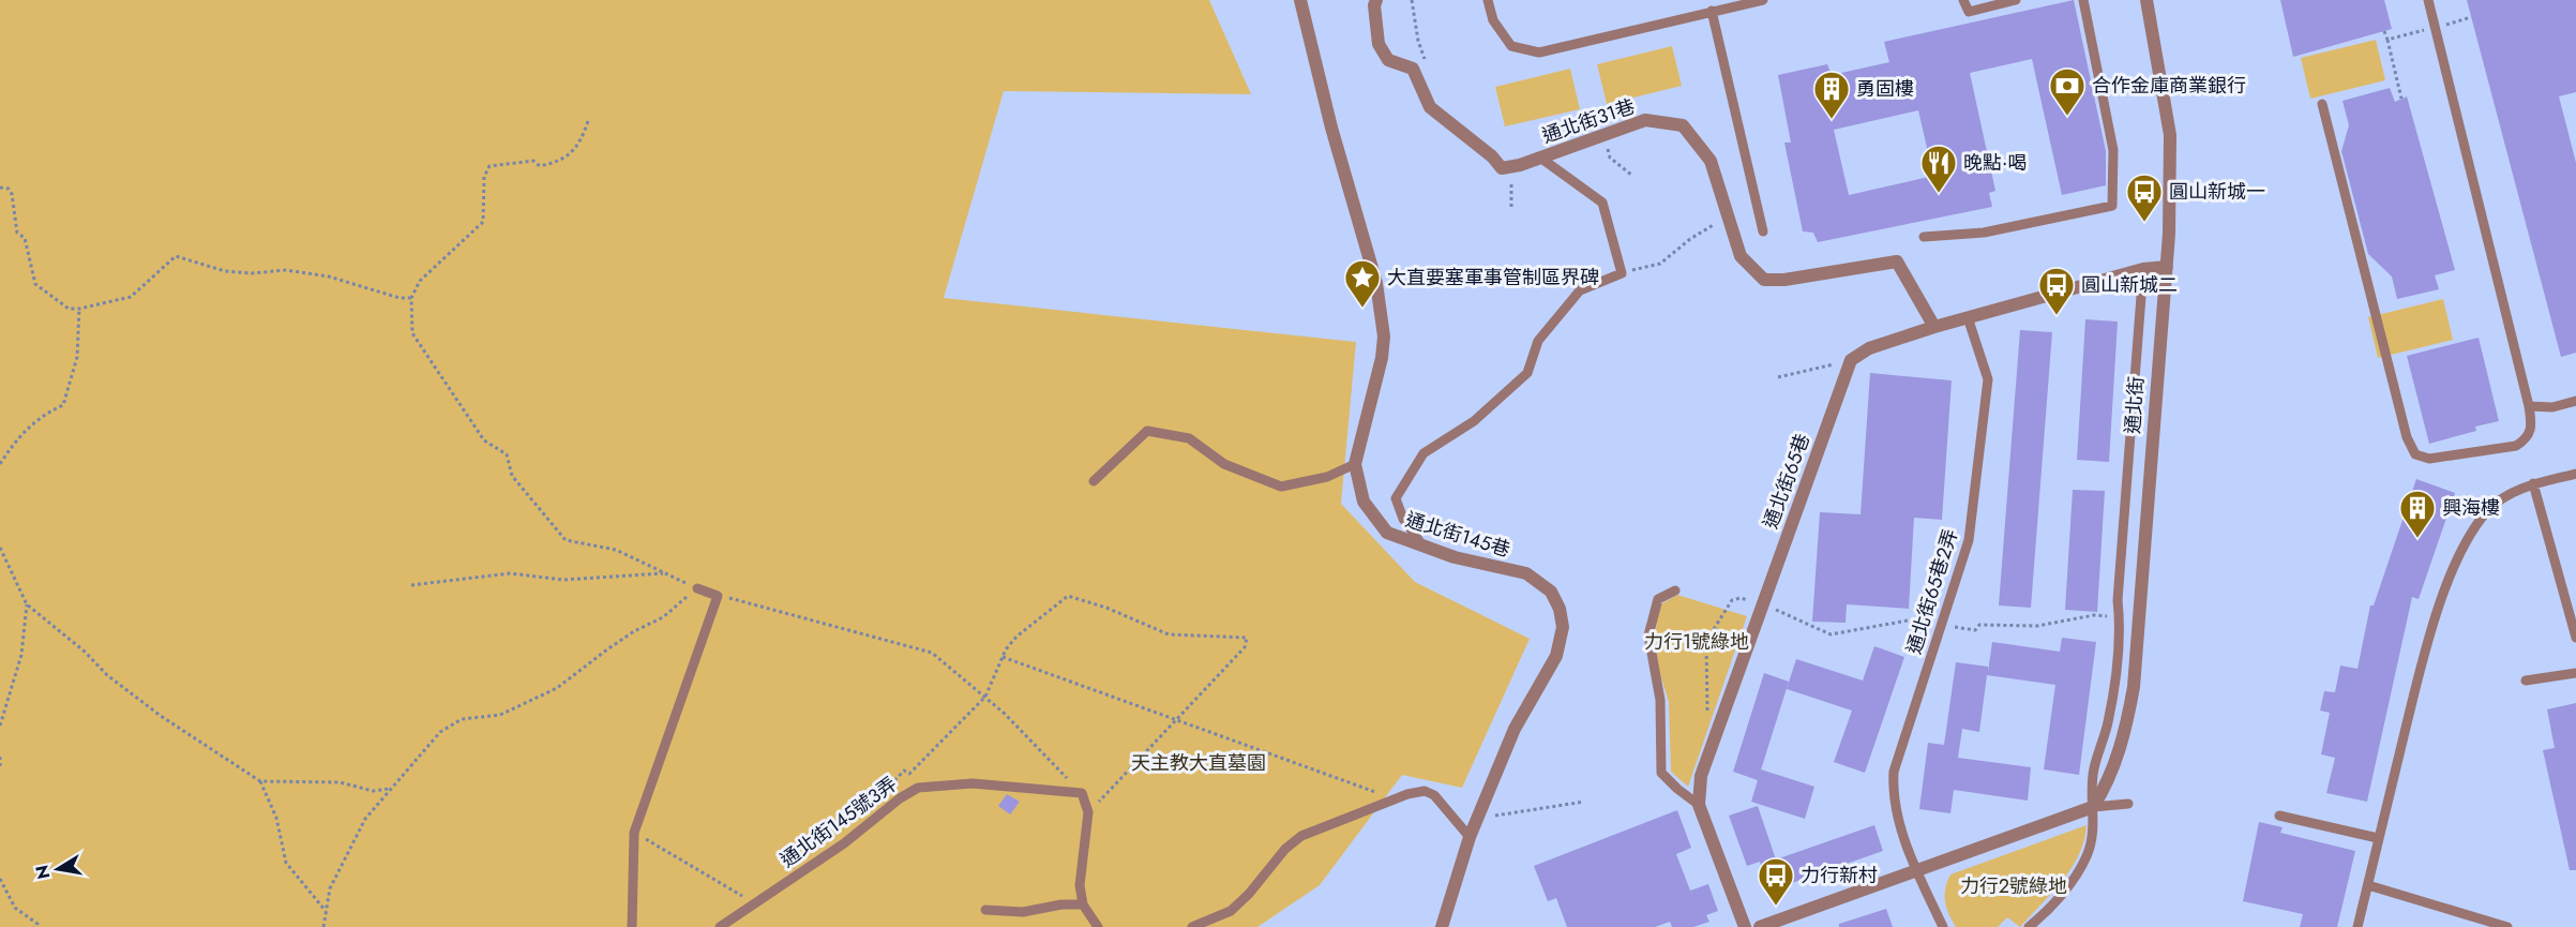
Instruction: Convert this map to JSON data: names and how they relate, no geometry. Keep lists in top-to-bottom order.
{
  "streets": {
    "street": [
      "通北街31巷",
      "通北街",
      "通北街65巷",
      "通北街145巷"
    ],
    "lane": ["通北街65巷2弄", "通北街145號3弄"]
  },
  "parks": ["力行1號綠地", "天主教大直墓園", "力行2號綠地"],
  "places": {
    "bank": ["合作金庫商業銀行"],
    "building": ["勇固樓", "興海樓"],
    "restaurant": ["晚點·喝"],
    "bus stop": ["圓山新城一", "圓山新城二", "力行新村"],
    "place": ["大直要塞軍事管制區界碑"]
  },
  "north": "left"
}
